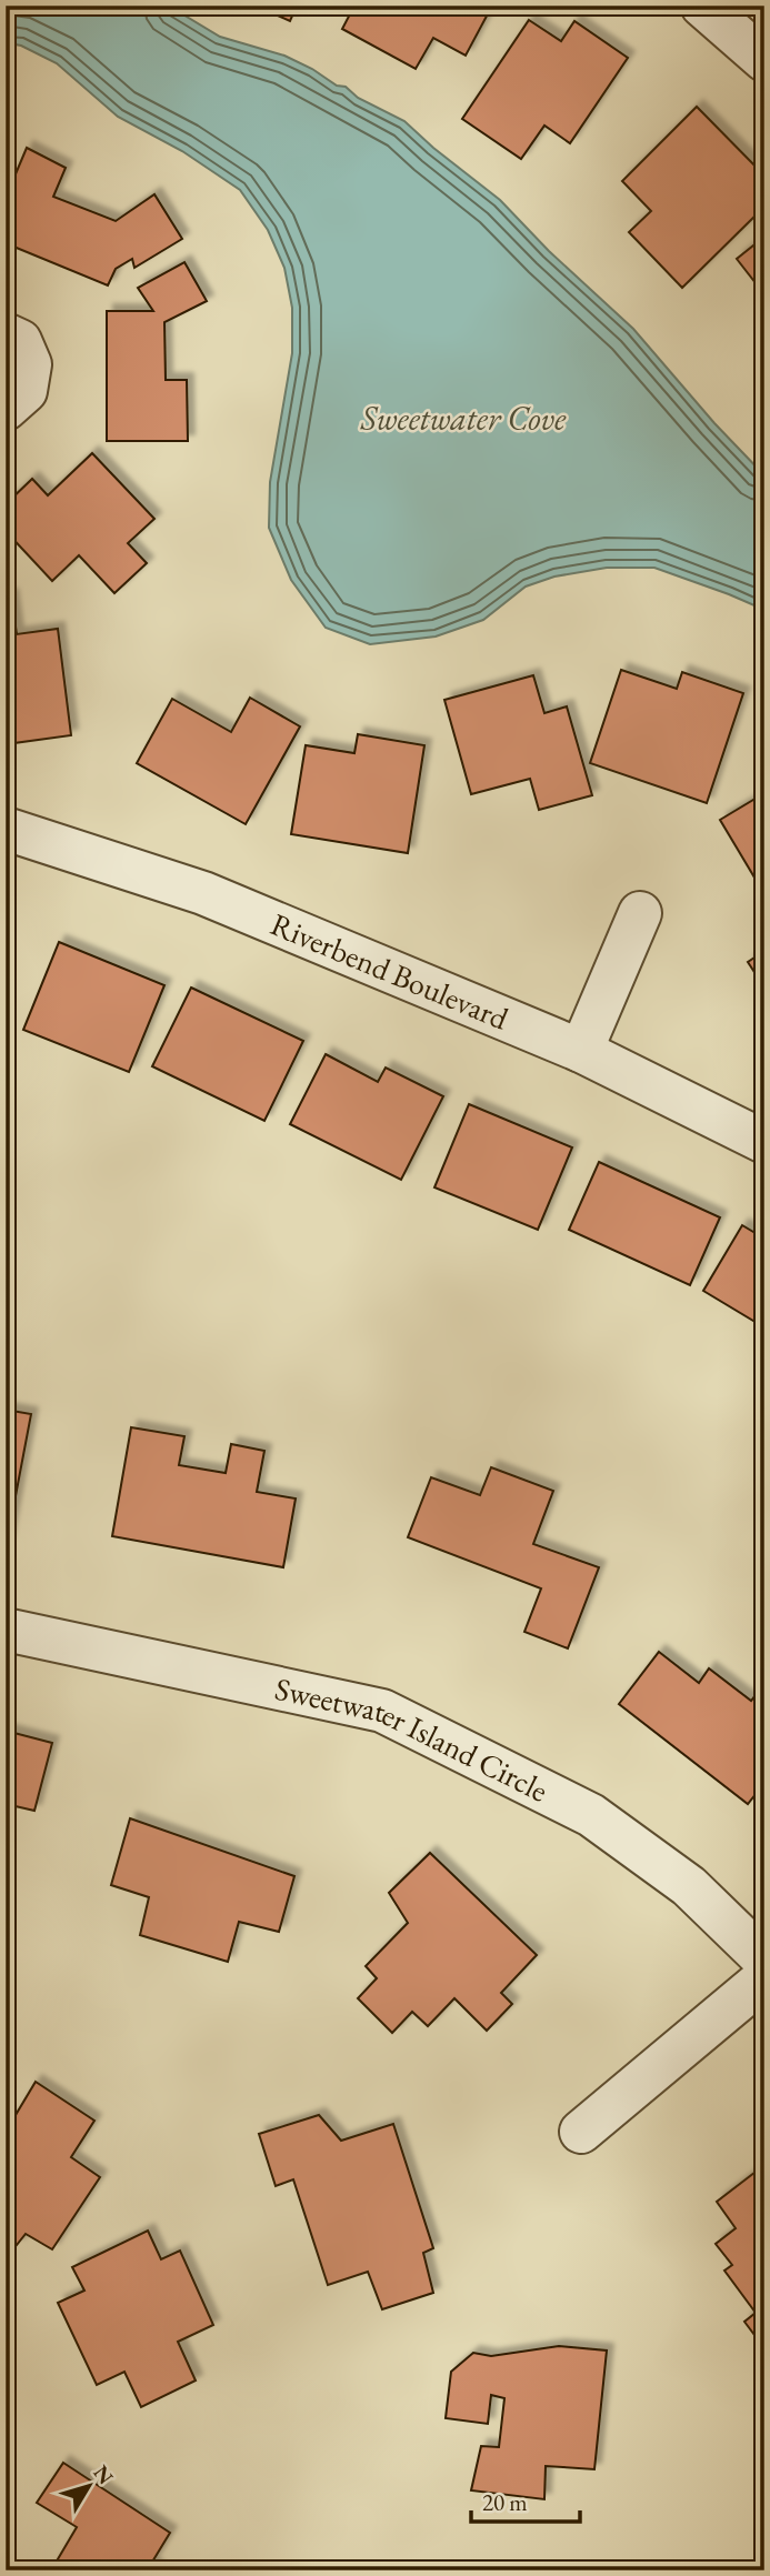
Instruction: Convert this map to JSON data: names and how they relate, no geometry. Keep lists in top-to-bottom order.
{
  "streets": {
    "street": ["Riverbend Boulevard", "Sweetwater Island Circle"]
  },
  "water": ["Sweetwater Cove"],
  "scale_bar": "20 m",
  "north": "top right"
}
